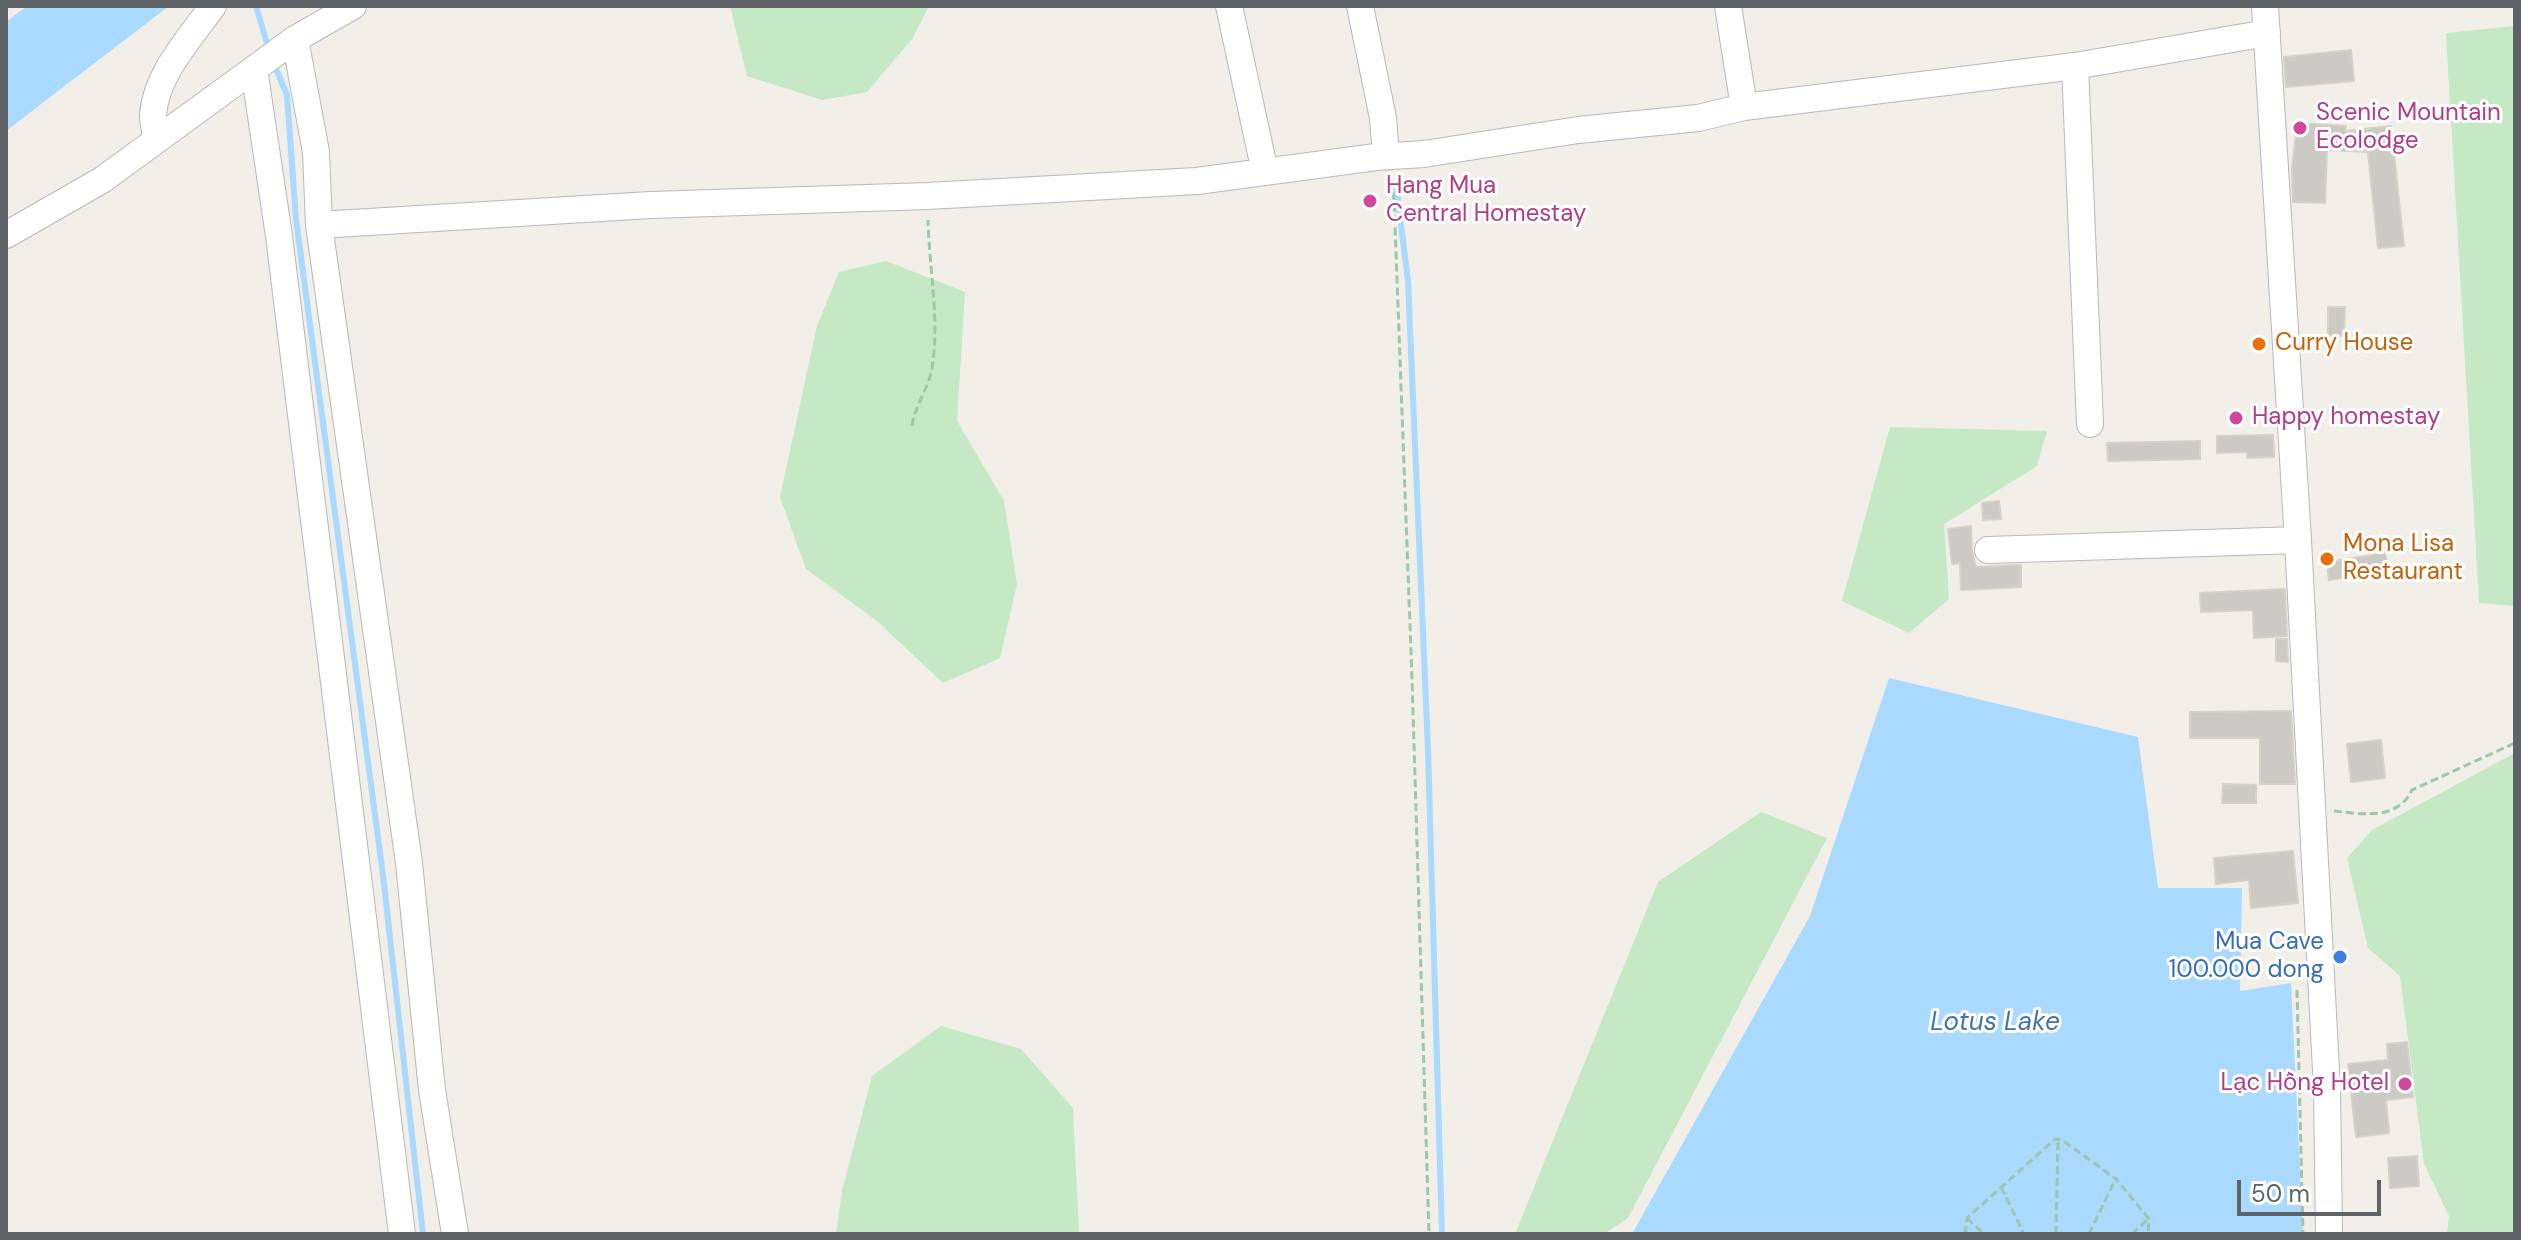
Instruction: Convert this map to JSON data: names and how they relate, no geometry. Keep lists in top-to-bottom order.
{
  "water": ["Lotus Lake"],
  "places": [
    "Scenic Mountain Ecolodge",
    "Hang Mua Central Homestay",
    "Curry House",
    "Happy homestay",
    "Mona Lisa Restaurant",
    "Mua Cave 100.000 dong",
    "Lạc Hồng Hotel"
  ],
  "scale_bar": "50 m"
}
